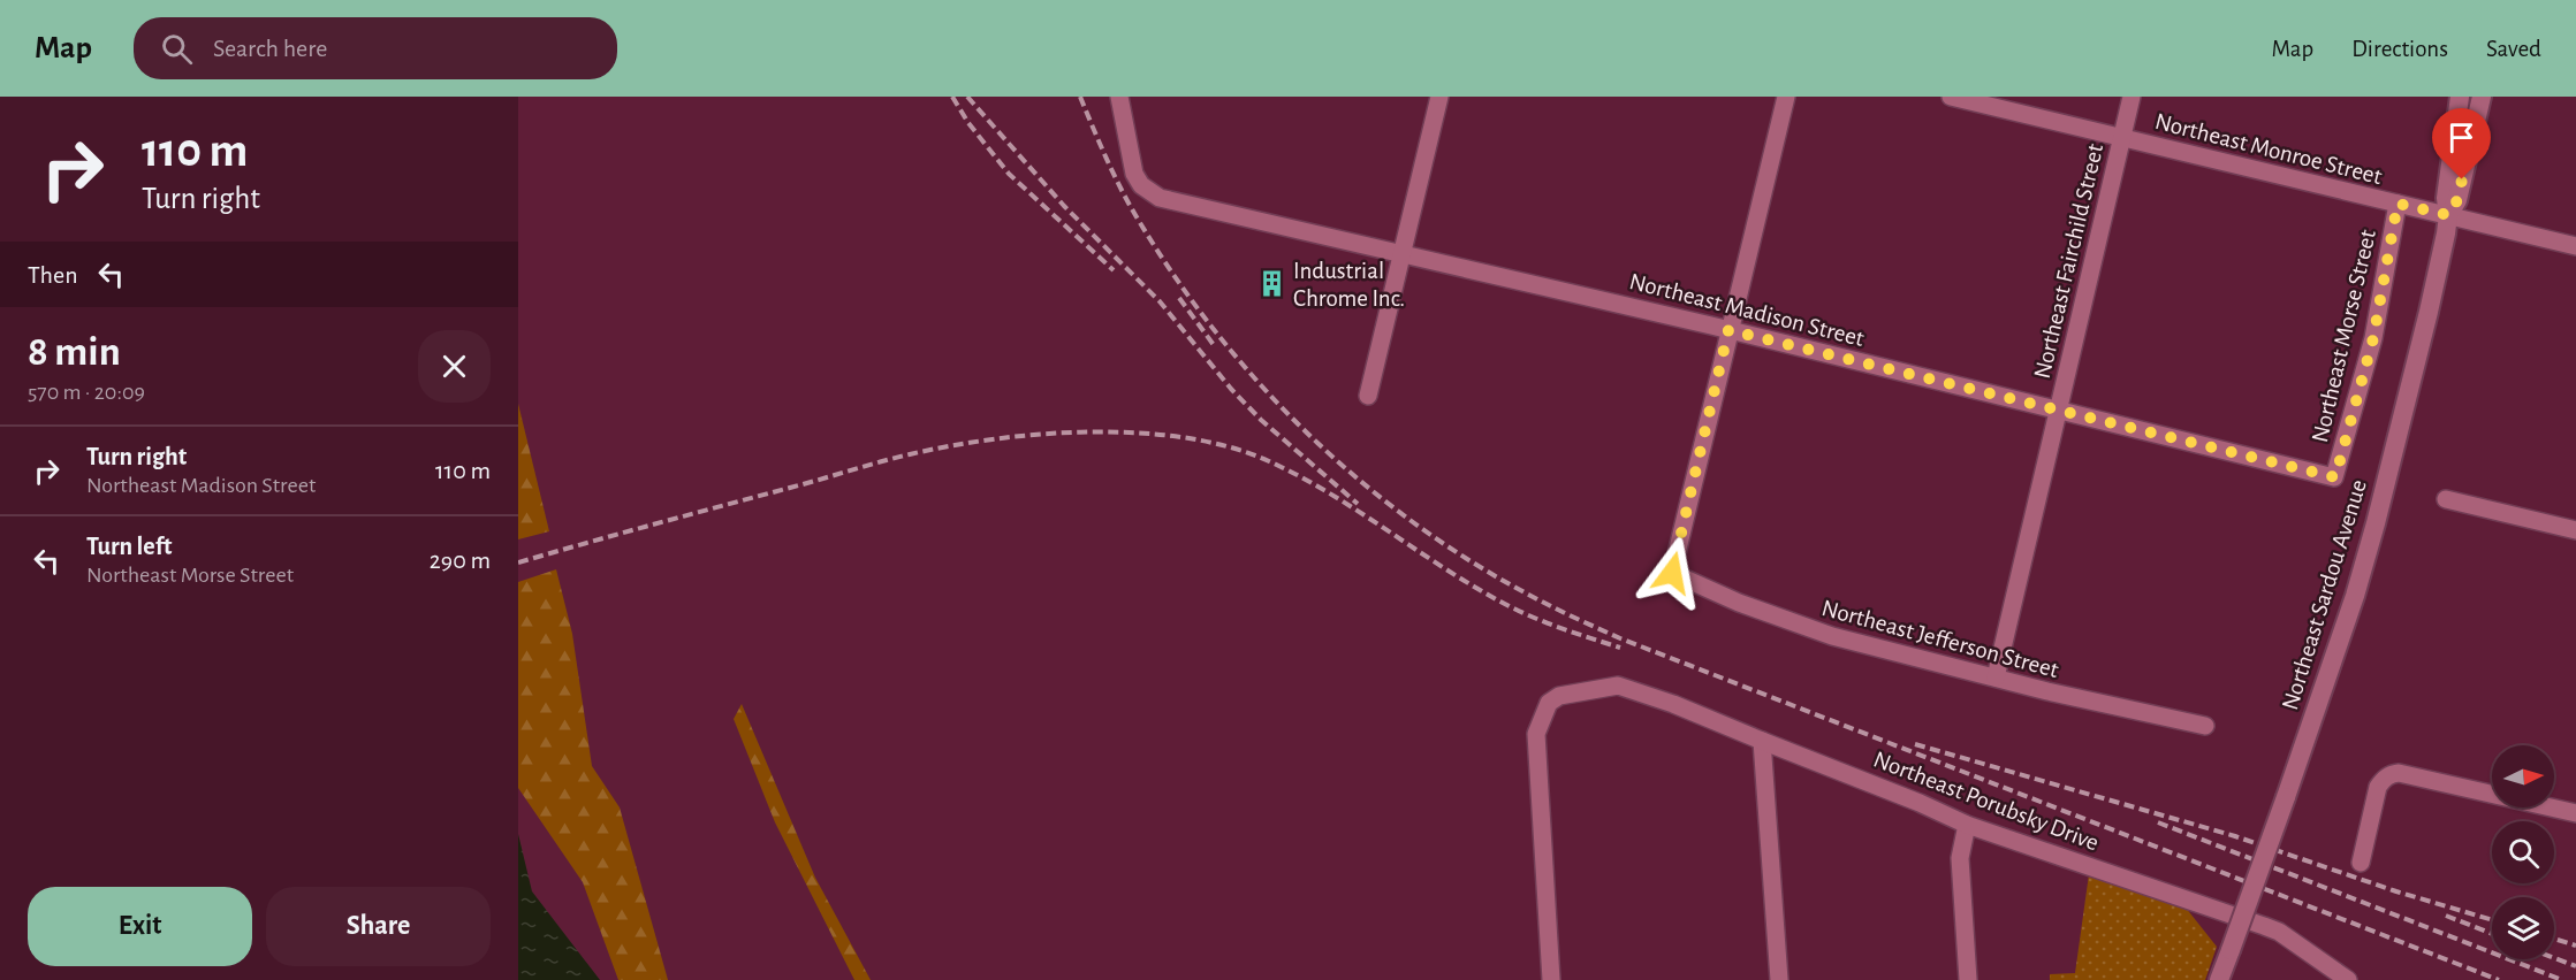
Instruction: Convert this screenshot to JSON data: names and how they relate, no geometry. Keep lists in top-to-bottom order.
{
  "streets": {
    "main road": ["Northeast Sardou Avenue"],
    "street": [
      "Northeast Monroe Street",
      "Northeast Fairchild Street",
      "Northeast Madison Street",
      "Northeast Morse Street",
      "Northeast Jefferson Street",
      "Northeast Porubsky Drive"
    ]
  },
  "crossings": [
    ["Northeast Monroe Street", "Northeast Fairchild Street"],
    ["Northeast Monroe Street", "Northeast Morse Street"],
    ["Northeast Monroe Street", "Northeast Sardou Avenue"],
    ["Northeast Fairchild Street", "Northeast Madison Street"],
    ["Northeast Fairchild Street", "Northeast Jefferson Street"],
    ["Northeast Madison Street", "Northeast Morse Street"],
    ["Northeast Madison Street", "Northeast Jefferson Street"]
  ],
  "places": {
    "building": ["Industrial Chrome Inc."]
  },
  "north": "right",
  "page": {
    "header": "Map",
    "search": "Search here",
    "nav": ["Map", "Directions", "Saved"],
    "turn": ["110 m", "Turn right"],
    "then": "Then",
    "heading": ["8 min", "570 m · 20:09"],
    "list": [
      {
        "name": "Turn right",
        "note": "Northeast Madison Street",
        "value": "110 m"
      },
      {
        "name": "Turn left",
        "note": "Northeast Morse Street",
        "value": "290 m"
      }
    ],
    "buttons": ["Exit", "Share"]
  }
}
